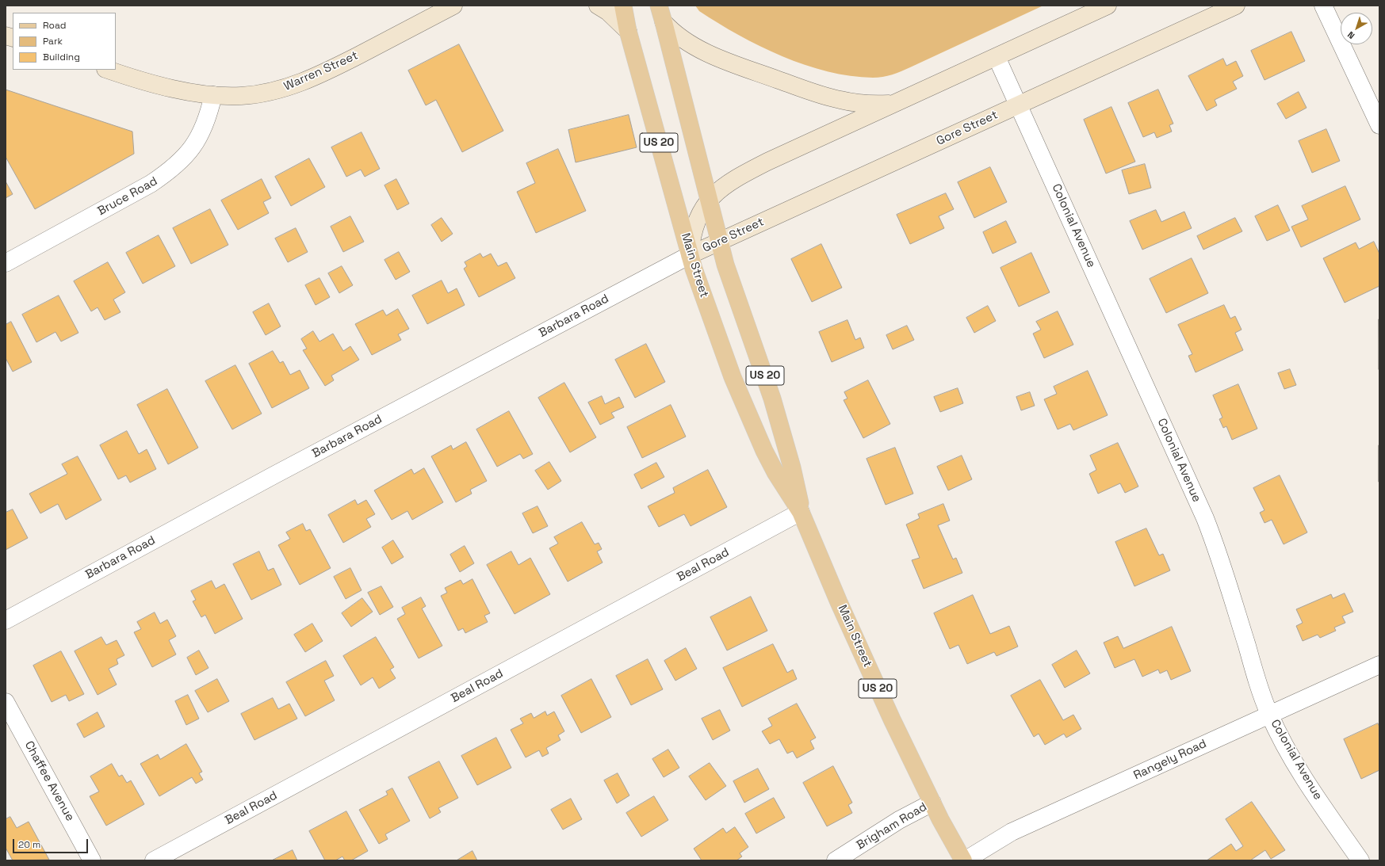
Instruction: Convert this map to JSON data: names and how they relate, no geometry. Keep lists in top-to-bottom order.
{
  "streets": {
    "main road": ["US 20", "Main Street"],
    "street": [
      "Warren Street",
      "Gore Street",
      "Bruce Road",
      "Colonial Avenue",
      "Barbara Road",
      "Beal Road",
      "Rangely Road",
      "Chaffee Avenue",
      "Brigham Road"
    ]
  },
  "crossings": [
    ["Warren Street", "Bruce Road"],
    ["Gore Street", "Colonial Avenue"],
    ["Gore Street", "Main Street"],
    ["Gore Street", "Barbara Road"],
    ["Colonial Avenue", "Rangely Road"],
    ["Main Street", "Barbara Road"],
    ["Main Street", "Beal Road"],
    ["Main Street", "Rangely Road"],
    ["Main Street", "Brigham Road"]
  ],
  "legend": ["Road", "Park", "Building"],
  "scale_bar": "20 m",
  "north": "bottom left"
}
